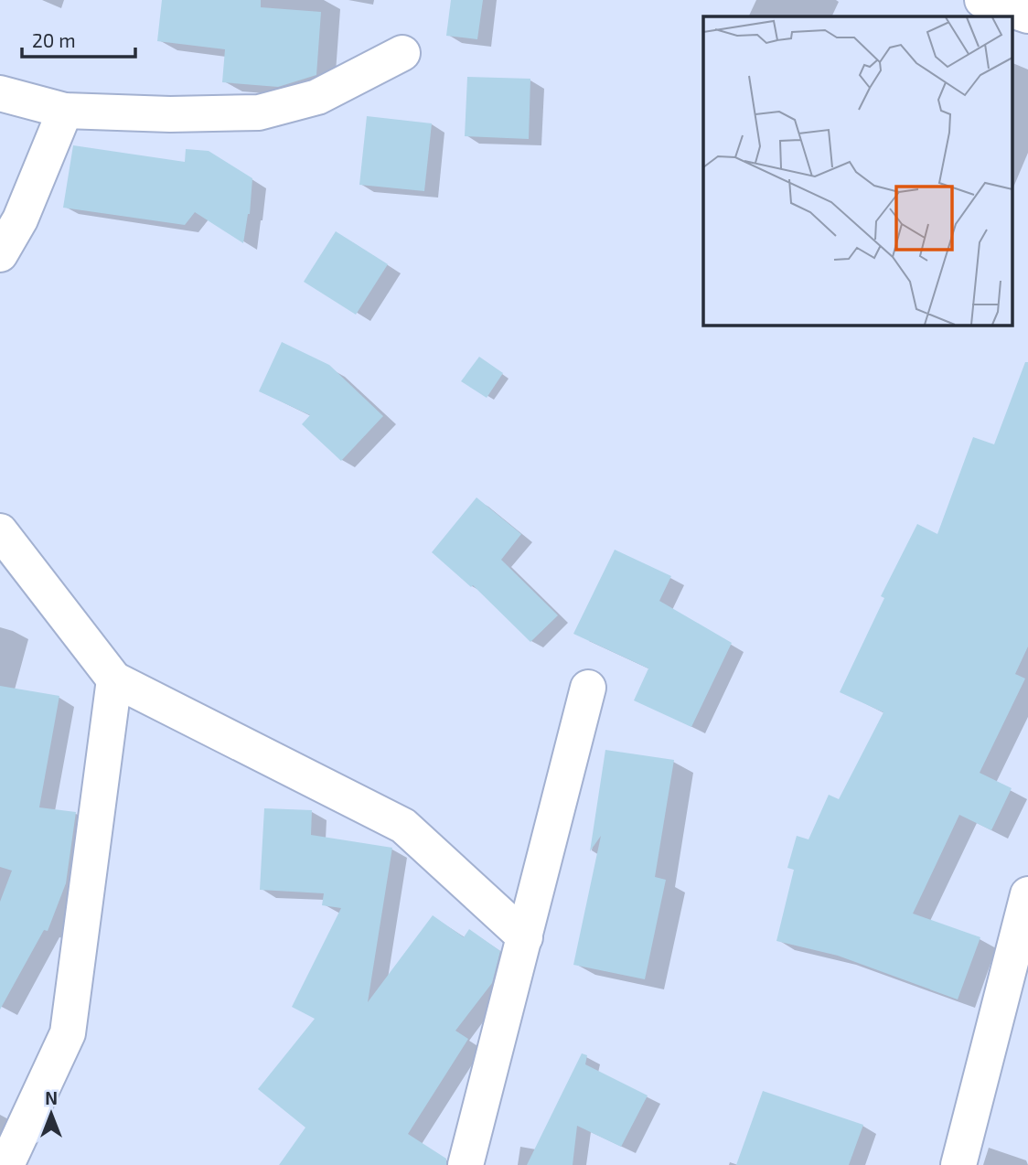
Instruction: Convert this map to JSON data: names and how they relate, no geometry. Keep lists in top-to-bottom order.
{
  "scale_bar": "20 m",
  "north": "top"
}
